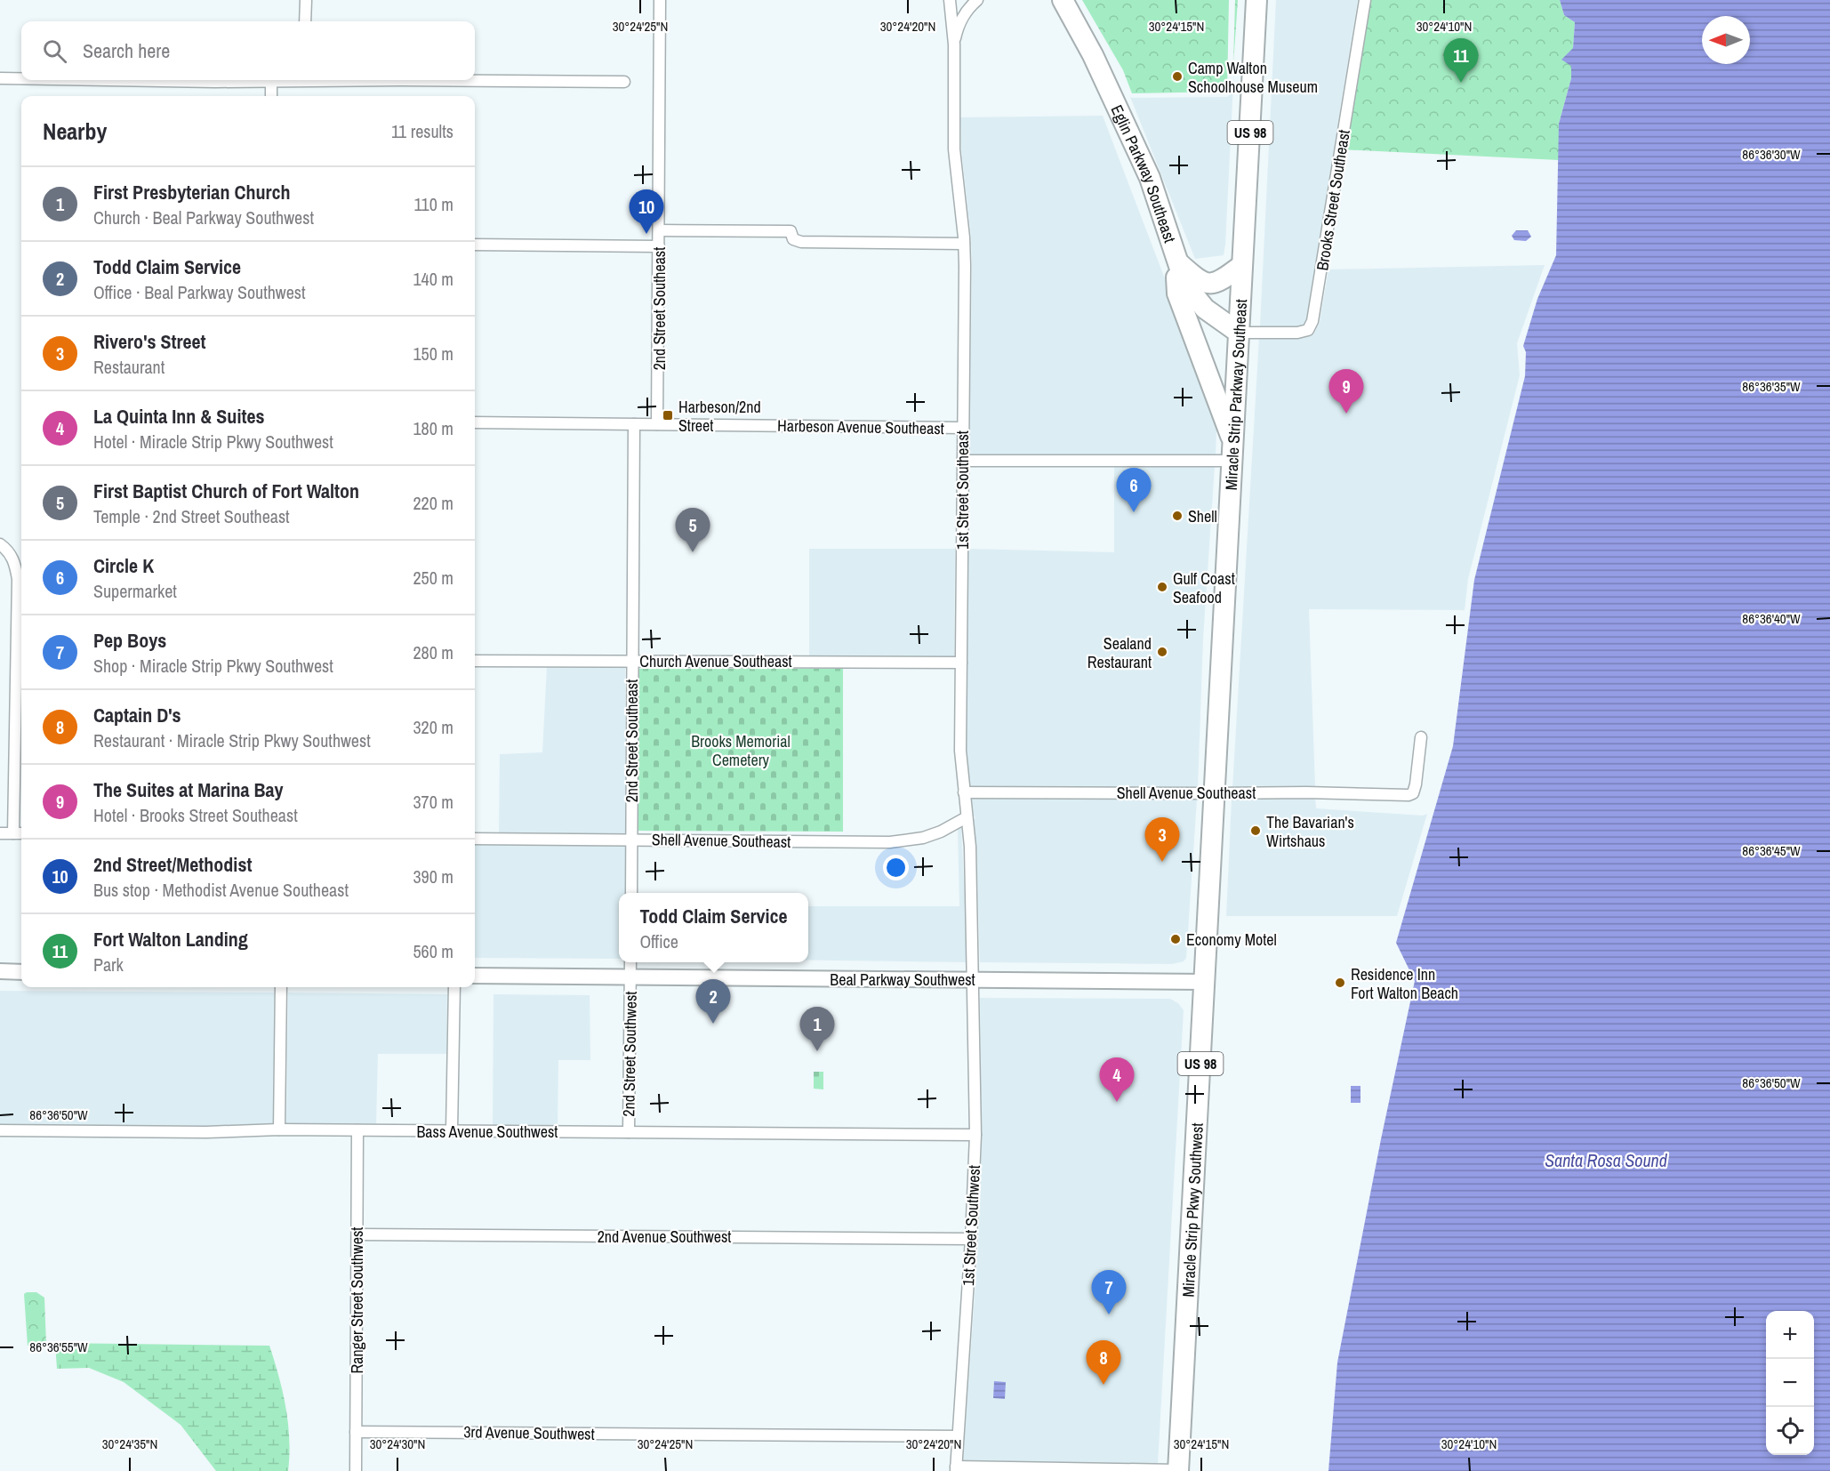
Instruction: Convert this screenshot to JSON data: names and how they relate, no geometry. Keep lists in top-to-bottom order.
{
  "streets": {
    "highway": [
      "US 98",
      "Eglin Parkway Southeast",
      "Miracle Strip Parkway Southeast",
      "Miracle Strip Pkwy Southwest"
    ],
    "main road": ["Beal Parkway Southwest"],
    "street": [
      "Brooks Street Southeast",
      "2nd Street Southeast",
      "Harbeson Avenue Southeast",
      "1st Street Southeast",
      "Church Avenue Southeast",
      "Shell Avenue Southeast",
      "2nd Street Southwest",
      "Bass Avenue Southwest",
      "1st Street Southwest",
      "2nd Avenue Southwest",
      "Ranger Street Southwest",
      "3rd Avenue Southwest"
    ]
  },
  "crossings": [
    ["Eglin Parkway Southeast", "Brooks Street Southeast"],
    ["Eglin Parkway Southeast", "Miracle Strip Parkway Southeast"],
    ["Brooks Street Southeast", "Miracle Strip Parkway Southeast"],
    ["2nd Street Southeast", "Harbeson Avenue Southeast"],
    ["2nd Street Southeast", "Church Avenue Southeast"],
    ["2nd Street Southeast", "Shell Avenue Southeast"],
    ["Miracle Strip Parkway Southeast", "Shell Avenue Southeast"],
    ["Miracle Strip Parkway Southeast", "Beal Parkway Southwest"],
    ["Miracle Strip Parkway Southeast", "Miracle Strip Pkwy Southwest"],
    ["Harbeson Avenue Southeast", "1st Street Southeast"],
    ["1st Street Southeast", "Church Avenue Southeast"],
    ["1st Street Southeast", "Shell Avenue Southeast"],
    ["1st Street Southeast", "Beal Parkway Southwest"],
    ["1st Street Southeast", "1st Street Southwest"],
    ["Beal Parkway Southwest", "2nd Street Southwest"],
    ["Beal Parkway Southwest", "Miracle Strip Pkwy Southwest"],
    ["Beal Parkway Southwest", "1st Street Southwest"],
    ["2nd Street Southwest", "Bass Avenue Southwest"],
    ["Bass Avenue Southwest", "1st Street Southwest"],
    ["Bass Avenue Southwest", "Ranger Street Southwest"],
    ["1st Street Southwest", "2nd Avenue Southwest"],
    ["1st Street Southwest", "3rd Avenue Southwest"],
    ["2nd Avenue Southwest", "Ranger Street Southwest"],
    ["Ranger Street Southwest", "3rd Avenue Southwest"]
  ],
  "water": ["Santa Rosa Sound"],
  "parks": ["Brooks Memorial Cemetery"],
  "places": {
    "other": [
      "Camp Walton Schoolhouse Museum",
      "Shell",
      "Gulf Coast Seafood",
      "Sealand Restaurant",
      "The Bavarian's Wirtshaus",
      "Economy Motel",
      "Residence Inn Fort Walton Beach"
    ],
    "transit": ["Harbeson/2nd Street"]
  },
  "north": "left",
  "page": {
    "search": "Search here",
    "pins": [
      "11",
      "10",
      "9",
      "6",
      "5",
      "3",
      "2",
      "1",
      "4",
      "7",
      "8"
    ],
    "heading": ["Nearby", "11 results"],
    "list": [
      {
        "mark": "1",
        "name": "First Presbyterian Church",
        "note": "Church · Beal Parkway Southwest",
        "value": "110 m"
      },
      {
        "mark": "2",
        "name": "Todd Claim Service",
        "note": "Office · Beal Parkway Southwest",
        "value": "140 m"
      },
      {
        "mark": "3",
        "name": "Rivero's Street",
        "note": "Restaurant",
        "value": "150 m"
      },
      {
        "mark": "4",
        "name": "La Quinta Inn & Suites",
        "note": "Hotel · Miracle Strip Pkwy Southwest",
        "value": "180 m"
      },
      {
        "mark": "5",
        "name": "First Baptist Church of Fort Walton",
        "note": "Temple · 2nd Street Southeast",
        "value": "220 m"
      },
      {
        "mark": "6",
        "name": "Circle K",
        "note": "Supermarket",
        "value": "250 m"
      },
      {
        "mark": "7",
        "name": "Pep Boys",
        "note": "Shop · Miracle Strip Pkwy Southwest",
        "value": "280 m"
      },
      {
        "mark": "8",
        "name": "Captain D's",
        "note": "Restaurant · Miracle Strip Pkwy Southwest",
        "value": "320 m"
      },
      {
        "mark": "9",
        "name": "The Suites at Marina Bay",
        "note": "Hotel · Brooks Street Southeast",
        "value": "370 m"
      },
      {
        "mark": "10",
        "name": "2nd Street/Methodist",
        "note": "Bus stop · Methodist Avenue Southeast",
        "value": "390 m"
      },
      {
        "mark": "11",
        "name": "Fort Walton Landing",
        "note": "Park",
        "value": "560 m"
      }
    ],
    "popup": ["Todd Claim Service", "Office"],
    "map_buttons": ["+", "−"]
  },
  "coordinates": [
    "30°24'25\"N",
    "30°24'20\"N",
    "30°24'15\"N",
    "30°24'10\"N",
    "86°36'30\"W",
    "86°36'35\"W",
    "86°36'40\"W",
    "86°36'45\"W",
    "86°36'50\"W",
    "86°36'55\"W",
    "30°24'35\"N",
    "30°24'30\"N"
  ]
}
